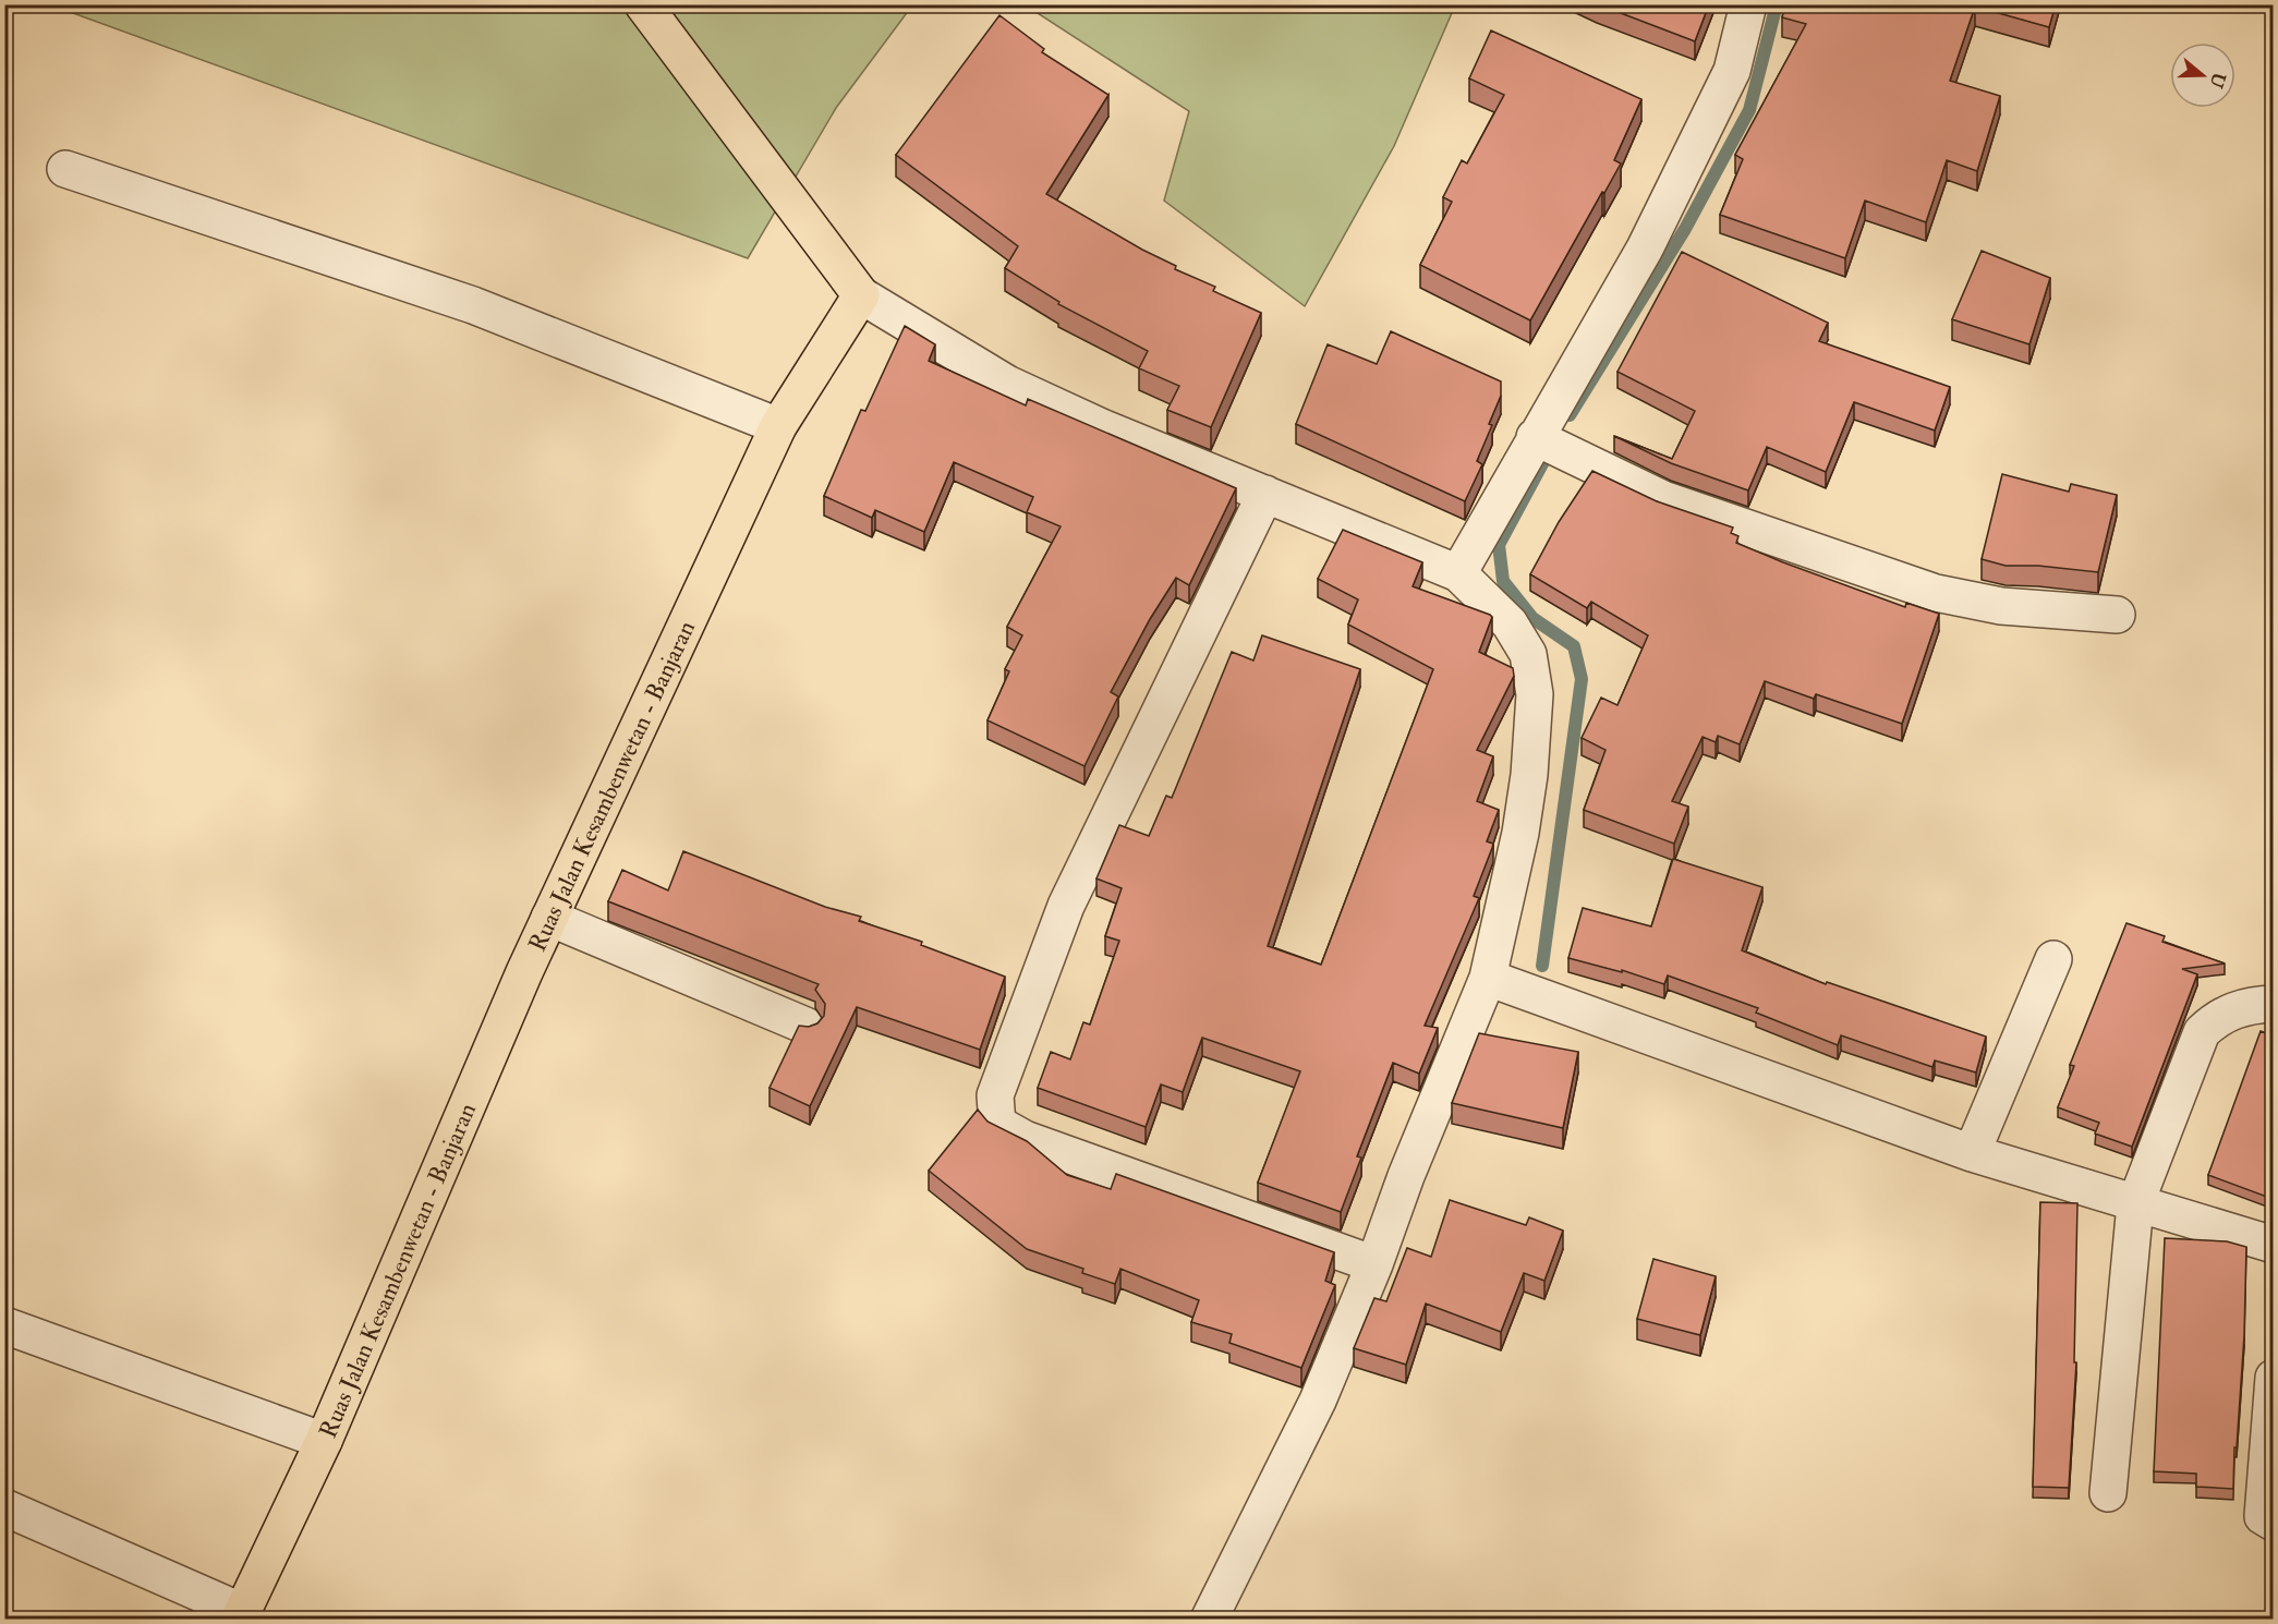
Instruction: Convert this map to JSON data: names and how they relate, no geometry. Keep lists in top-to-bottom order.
{
  "streets": {
    "main road": ["Ruas Jalan Kesambenwetan - Banjaran"]
  },
  "north": "right"
}
